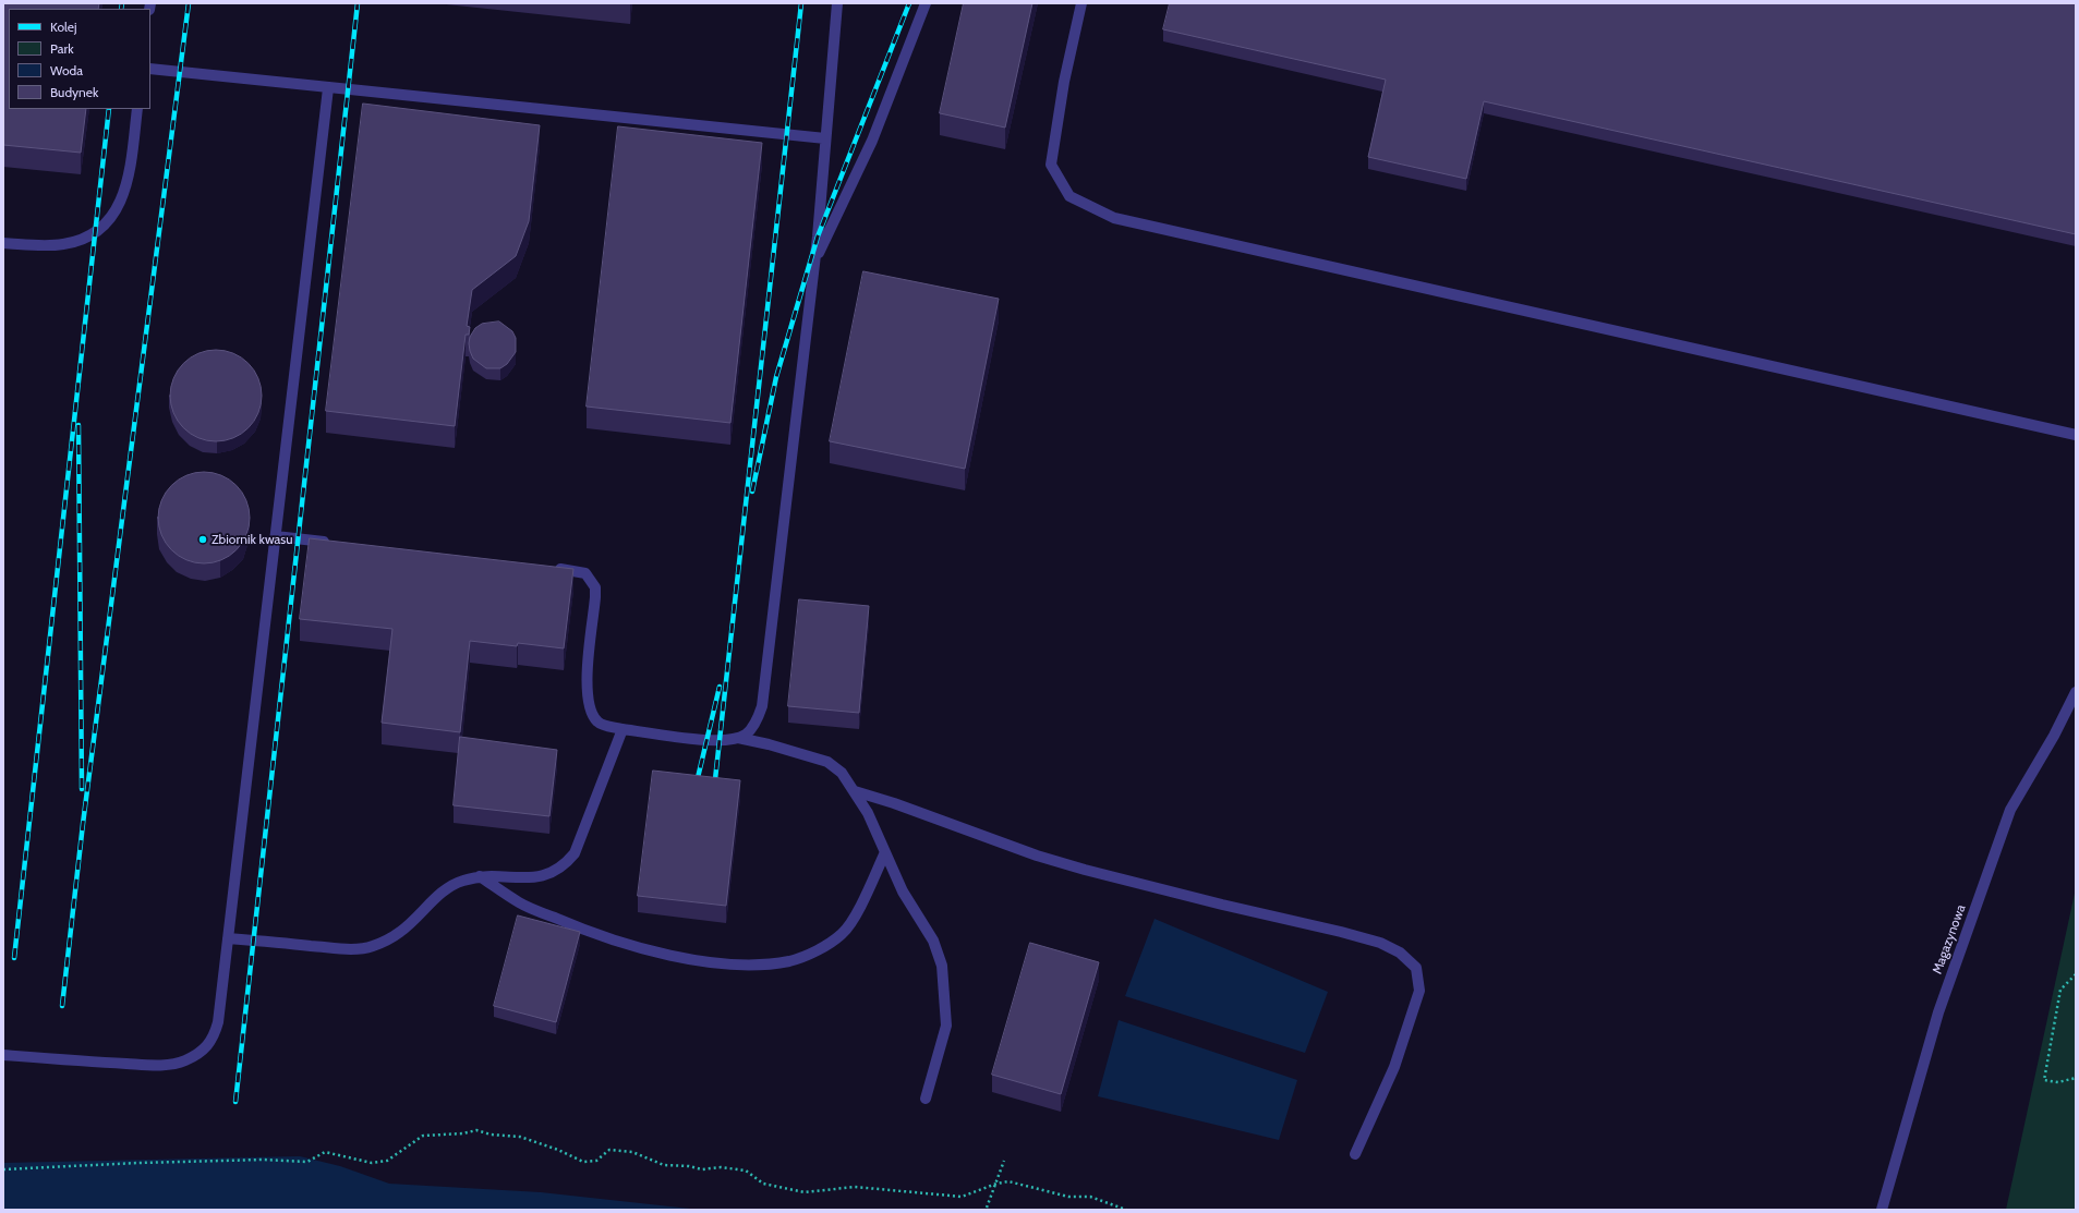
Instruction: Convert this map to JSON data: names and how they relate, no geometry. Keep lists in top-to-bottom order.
{
  "streets": {
    "lane": ["Magazynowa"]
  },
  "places": ["Zbiornik kwasu"],
  "legend": [
    "Kolej",
    "Park",
    "Woda",
    "Budynek"
  ]
}
